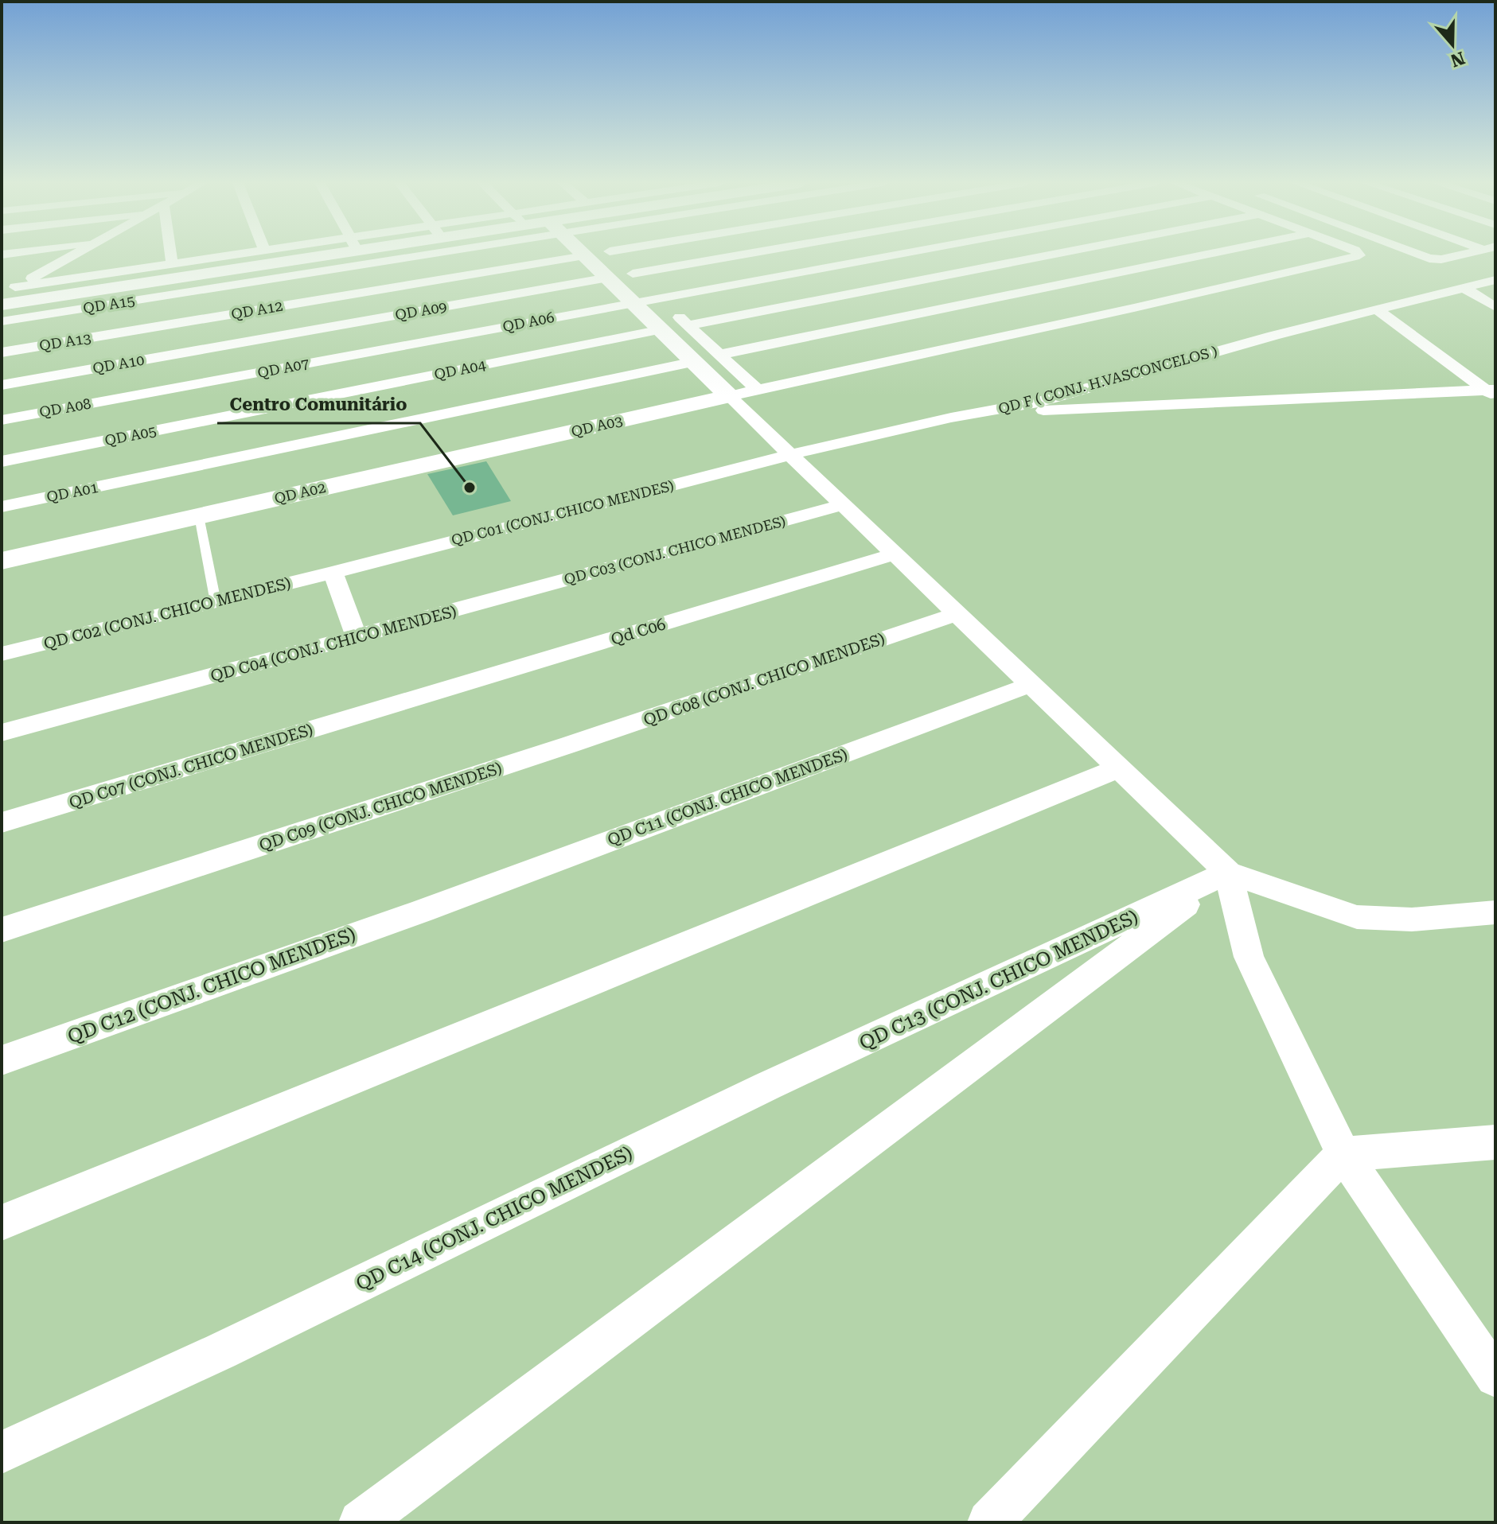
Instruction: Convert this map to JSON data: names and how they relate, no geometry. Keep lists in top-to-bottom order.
{
  "streets": {
    "street": [
      "QD A15",
      "QD A12",
      "QD A09",
      "QD A06",
      "QD A13",
      "QD A10",
      "QD A07",
      "QD A04",
      "QD F ( CONJ. H.VASCONCELOS )",
      "QD A08",
      "QD A03",
      "QD A05",
      "QD A01",
      "QD A02",
      "QD C01 (CONJ. CHICO MENDES)",
      "QD C03 (CONJ. CHICO MENDES)",
      "QD C02 (CONJ. CHICO MENDES)",
      "Qd C06",
      "QD C04 (CONJ. CHICO MENDES)",
      "QD C08 (CONJ. CHICO MENDES)",
      "QD C07 (CONJ. CHICO MENDES)",
      "QD C11 (CONJ. CHICO MENDES)",
      "QD C09 (CONJ. CHICO MENDES)",
      "QD C13 (CONJ. CHICO MENDES)",
      "QD C12 (CONJ. CHICO MENDES)",
      "QD C14 (CONJ. CHICO MENDES)"
    ]
  },
  "crossings": [
    ["QD A12", "QD A13"],
    ["QD A09", "QD A10"],
    ["QD A06", "QD A07"],
    ["QD A07", "QD A08"],
    ["QD A04", "QD A05"],
    ["QD F ( CONJ. H.VASCONCELOS )", "QD C01 (CONJ. CHICO MENDES)"],
    ["QD A03", "QD A02"],
    ["QD C01 (CONJ. CHICO MENDES)", "QD C02 (CONJ. CHICO MENDES)"],
    ["QD C03 (CONJ. CHICO MENDES)", "QD C04 (CONJ. CHICO MENDES)"],
    ["Qd C06", "QD C07 (CONJ. CHICO MENDES)"],
    ["QD C08 (CONJ. CHICO MENDES)", "QD C09 (CONJ. CHICO MENDES)"],
    ["QD C11 (CONJ. CHICO MENDES)", "QD C12 (CONJ. CHICO MENDES)"],
    ["QD C13 (CONJ. CHICO MENDES)", "QD C14 (CONJ. CHICO MENDES)"]
  ],
  "places": ["Centro Comunitário"],
  "north": "bottom"
}
